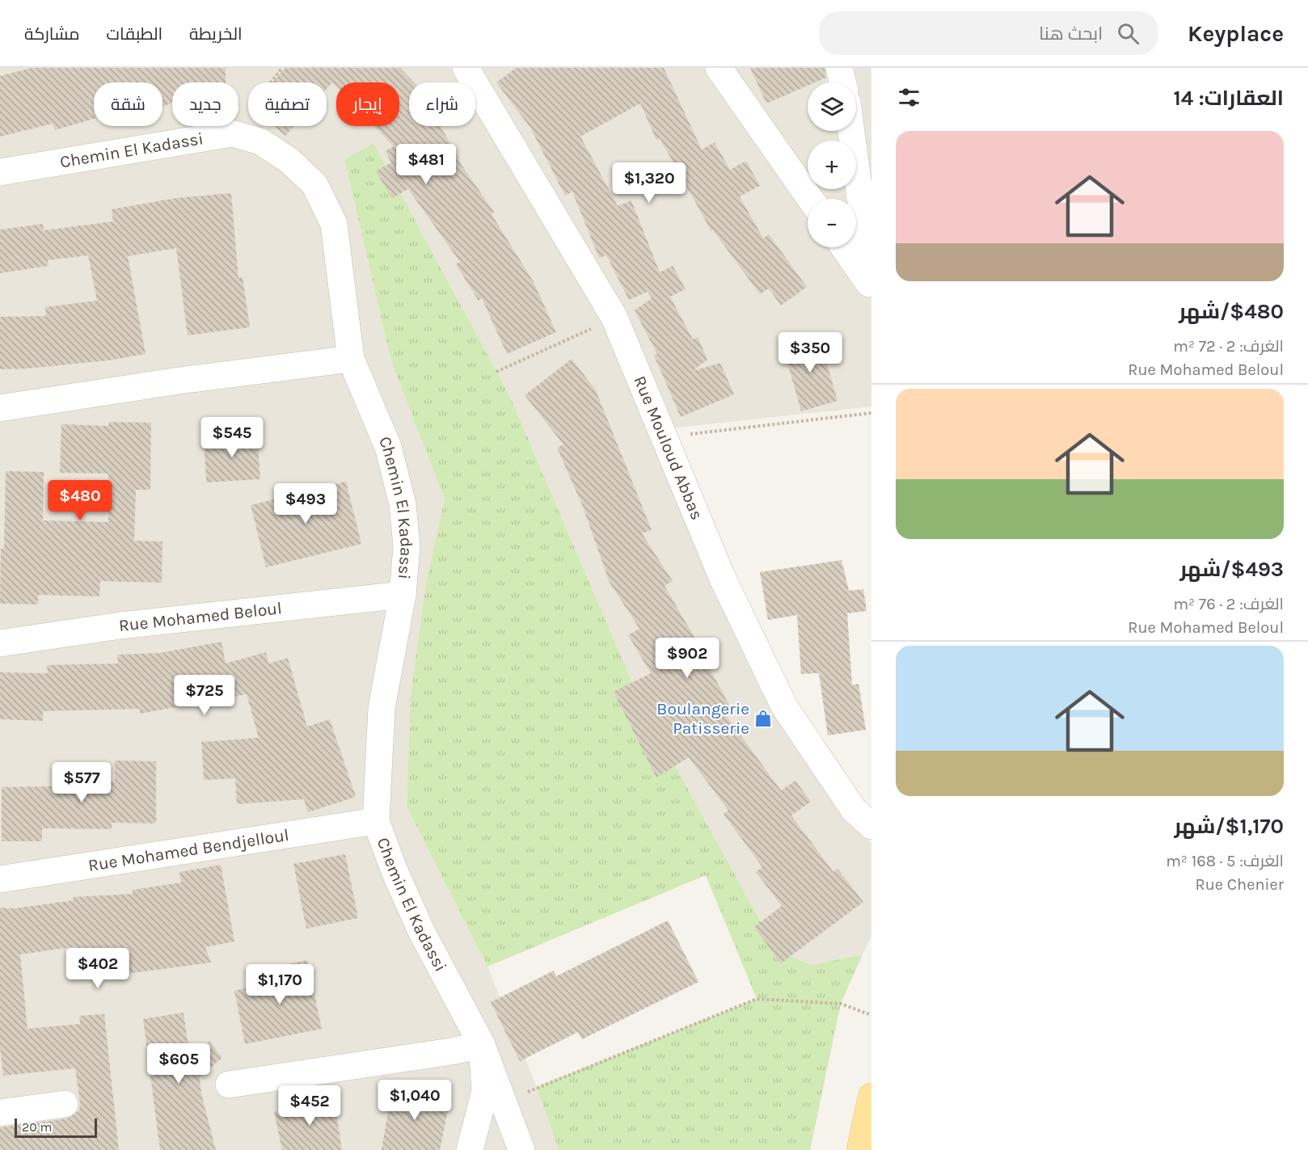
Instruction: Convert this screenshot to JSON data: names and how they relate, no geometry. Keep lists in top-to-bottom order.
{
  "streets": {
    "street": [
      "Chemin El Kadassi",
      "Rue Mouloud Abbas",
      "Rue Mohamed Beloul",
      "Rue Mohamed Bendjelloul"
    ]
  },
  "crossings": [
    ["Chemin El Kadassi", "Rue Mohamed Beloul"],
    ["Chemin El Kadassi", "Rue Mohamed Bendjelloul"]
  ],
  "places": {
    "shop": ["Boulangerie Patisserie"]
  },
  "scale_bar": "20 m",
  "page": {
    "header": "Keyplace",
    "search": "ابحث هنا",
    "nav": ["الخريطة", "الطبقات", "مشاركة"],
    "heading": "العقارات: 14",
    "map_buttons": ["+", "−"],
    "chip": [
      "شراء",
      "إيجار",
      "تصفية",
      "جديد",
      "شقة"
    ],
    "list": [
      {
        "name": "$480/شهر",
        "note": "الغرف: 2 · 72 m² · Rue Mohamed Beloul"
      },
      {
        "name": "$493/شهر",
        "note": "الغرف: 2 · 76 m² · Rue Mohamed Beloul"
      },
      {
        "name": "$1,170/شهر",
        "note": "الغرف: 5 · 168 m² · Rue Chenier"
      }
    ],
    "price": [
      "$481",
      "$1,320",
      "$350",
      "$545",
      "$480",
      "$493",
      "$902",
      "$725",
      "$577",
      "$402",
      "$1,170",
      "$605",
      "$1,040",
      "$452"
    ],
    "scale": "20 m"
  }
}
